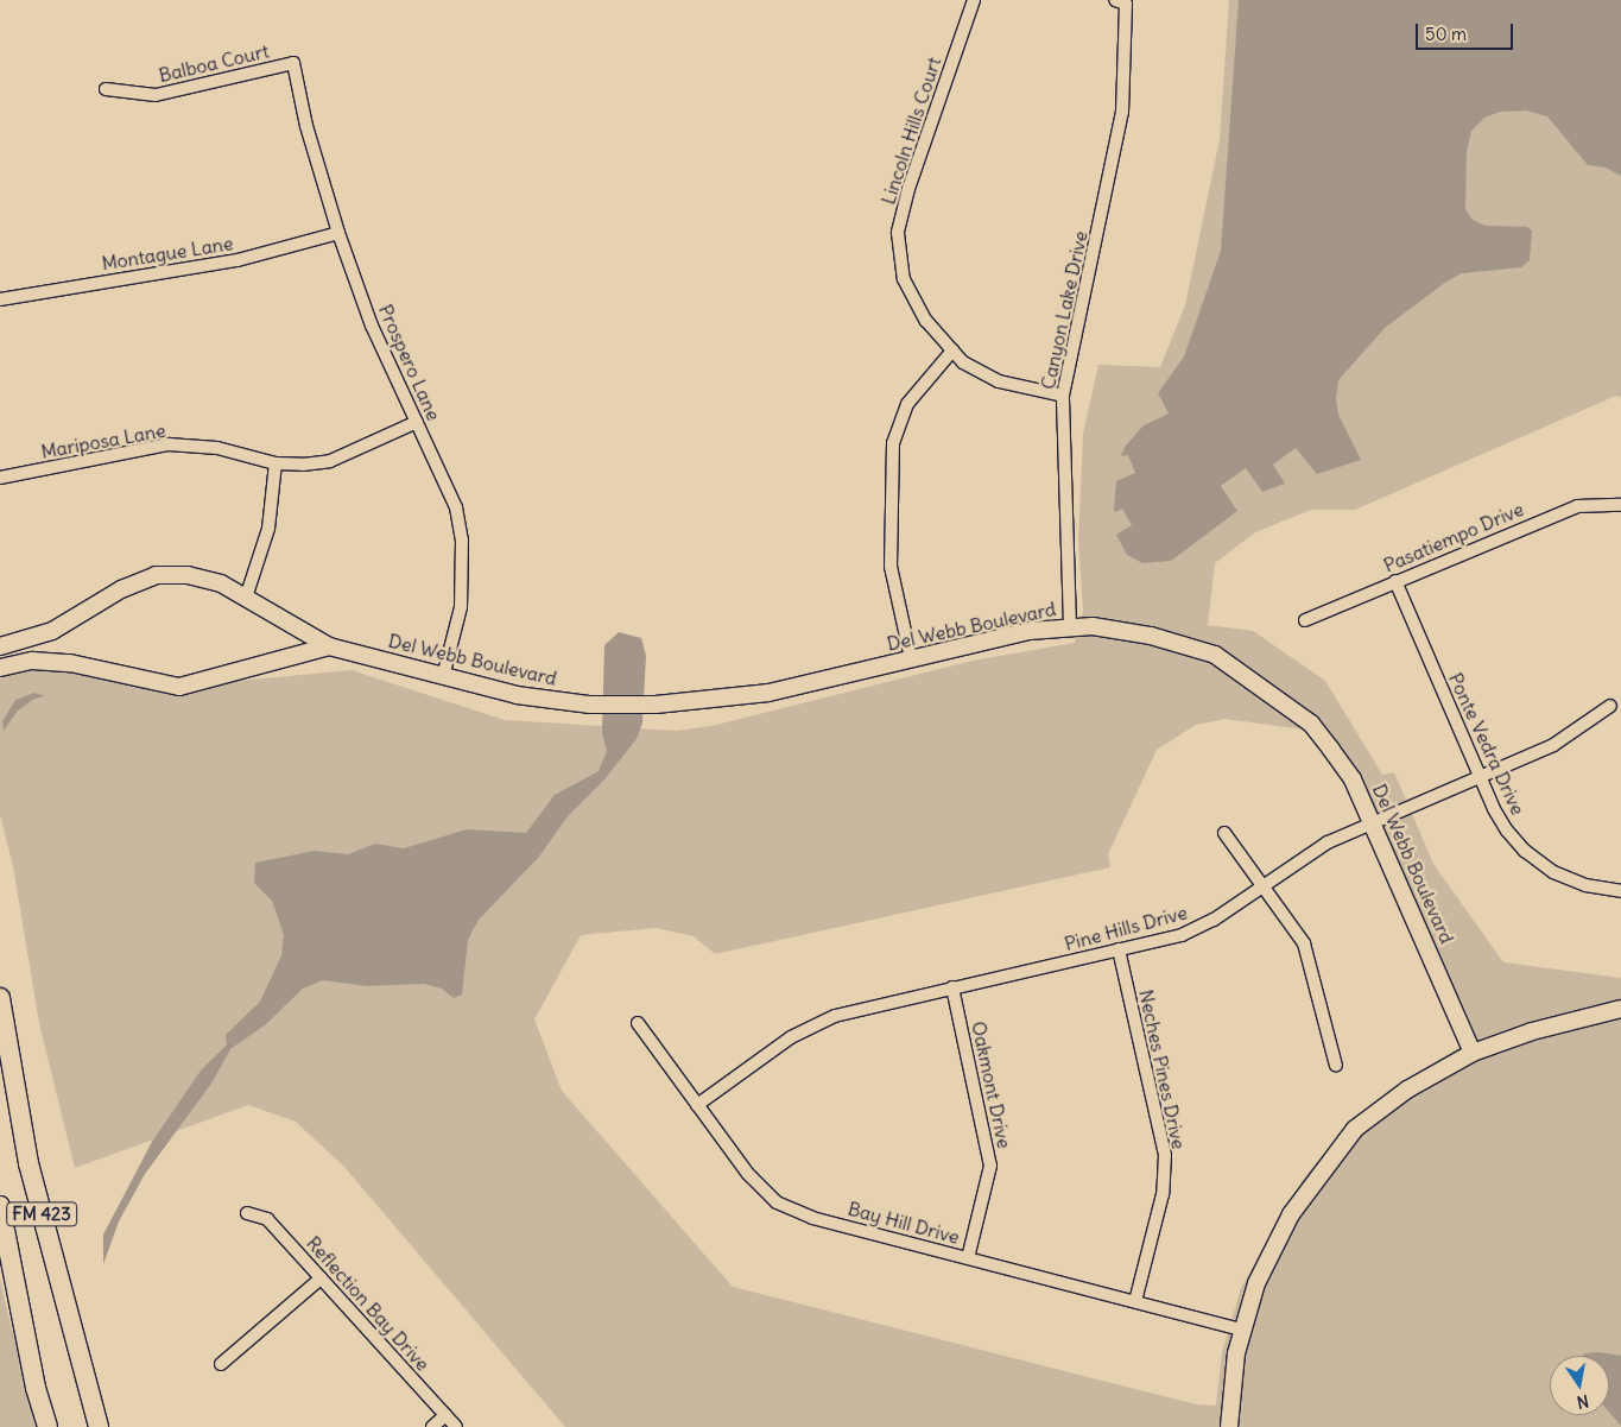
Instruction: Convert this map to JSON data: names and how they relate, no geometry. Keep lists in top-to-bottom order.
{
  "streets": {
    "main road": ["FM 423"],
    "street": [
      "Balboa Court",
      "Lincoln Hills Court",
      "Montague Lane",
      "Canyon Lake Drive",
      "Prospero Lane",
      "Mariposa Lane",
      "Pasatiempo Drive",
      "Del Webb Boulevard",
      "Ponte Vedra Drive",
      "Pine Hills Drive",
      "Neches Pines Drive",
      "Oakmont Drive",
      "Bay Hill Drive",
      "Reflection Bay Drive"
    ]
  },
  "crossings": [
    ["Balboa Court", "Prospero Lane"],
    ["Lincoln Hills Court", "Canyon Lake Drive"],
    ["Montague Lane", "Prospero Lane"],
    ["Canyon Lake Drive", "Del Webb Boulevard"],
    ["Prospero Lane", "Mariposa Lane"],
    ["Prospero Lane", "Del Webb Boulevard"],
    ["Pasatiempo Drive", "Ponte Vedra Drive"],
    ["Del Webb Boulevard", "Pine Hills Drive"],
    ["Ponte Vedra Drive", "Pine Hills Drive"],
    ["Pine Hills Drive", "Neches Pines Drive"],
    ["Pine Hills Drive", "Oakmont Drive"],
    ["Pine Hills Drive", "Bay Hill Drive"],
    ["Neches Pines Drive", "Bay Hill Drive"],
    ["Oakmont Drive", "Bay Hill Drive"]
  ],
  "scale_bar": "50 m",
  "north": "bottom"
}
